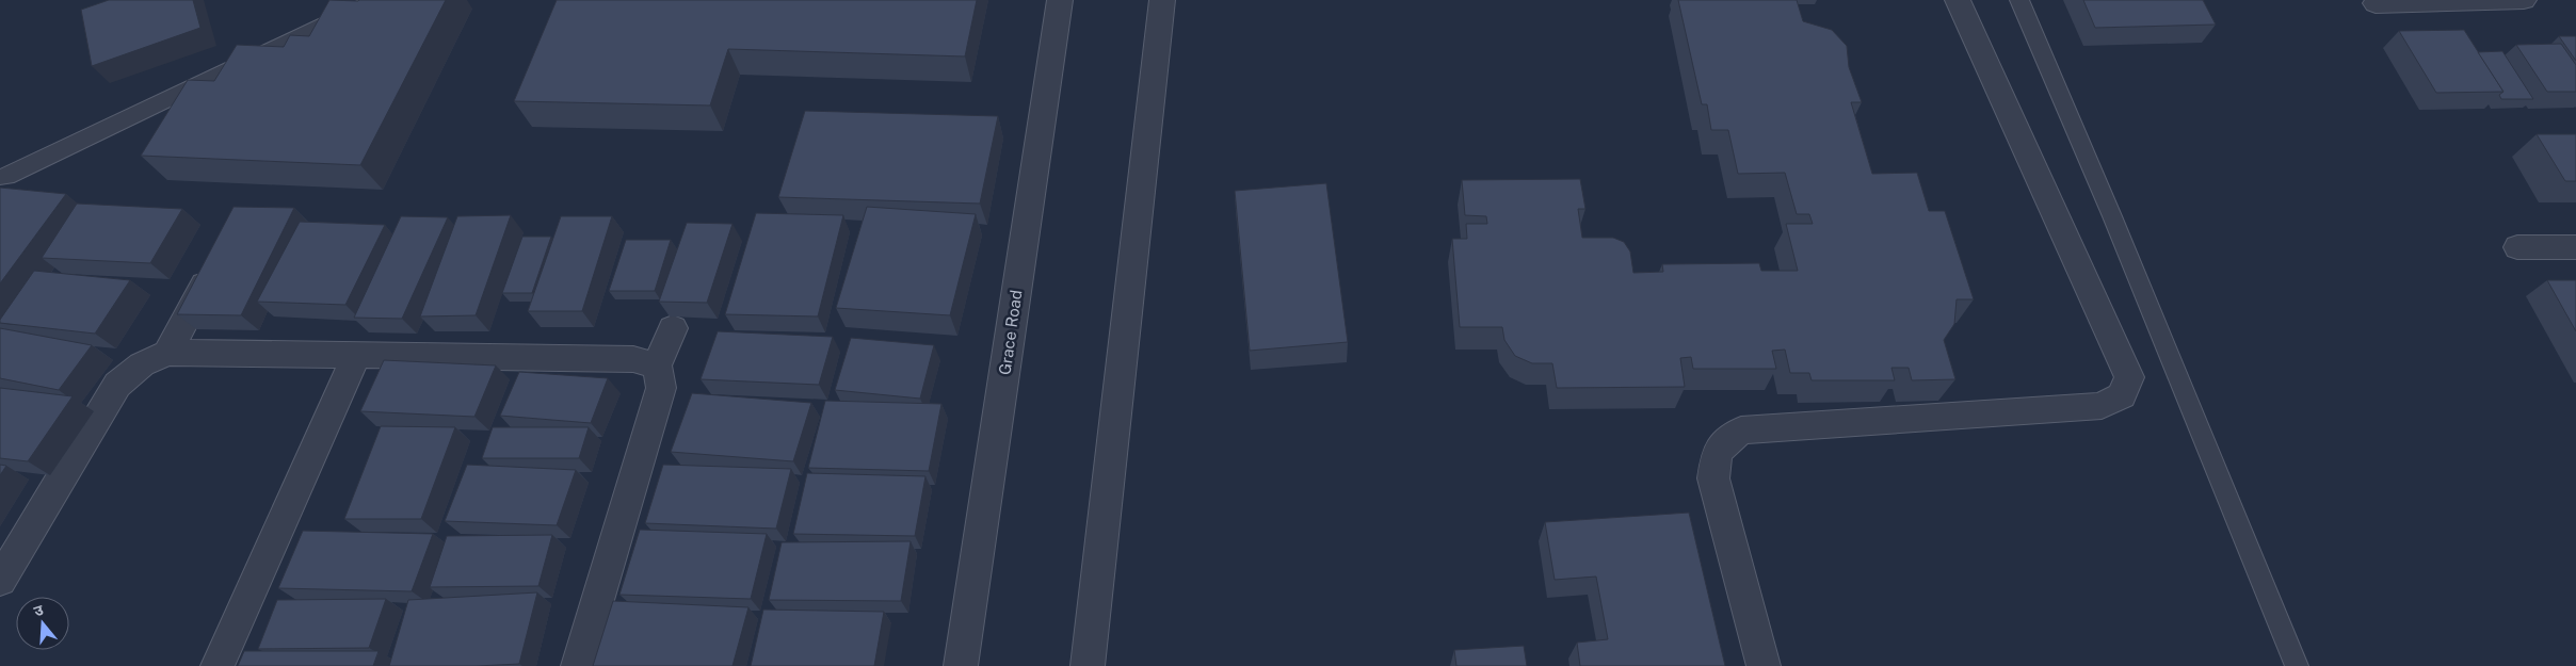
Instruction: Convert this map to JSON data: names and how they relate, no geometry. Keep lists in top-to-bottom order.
{
  "streets": {
    "street": ["Grace Road"]
  },
  "north": "top"
}
